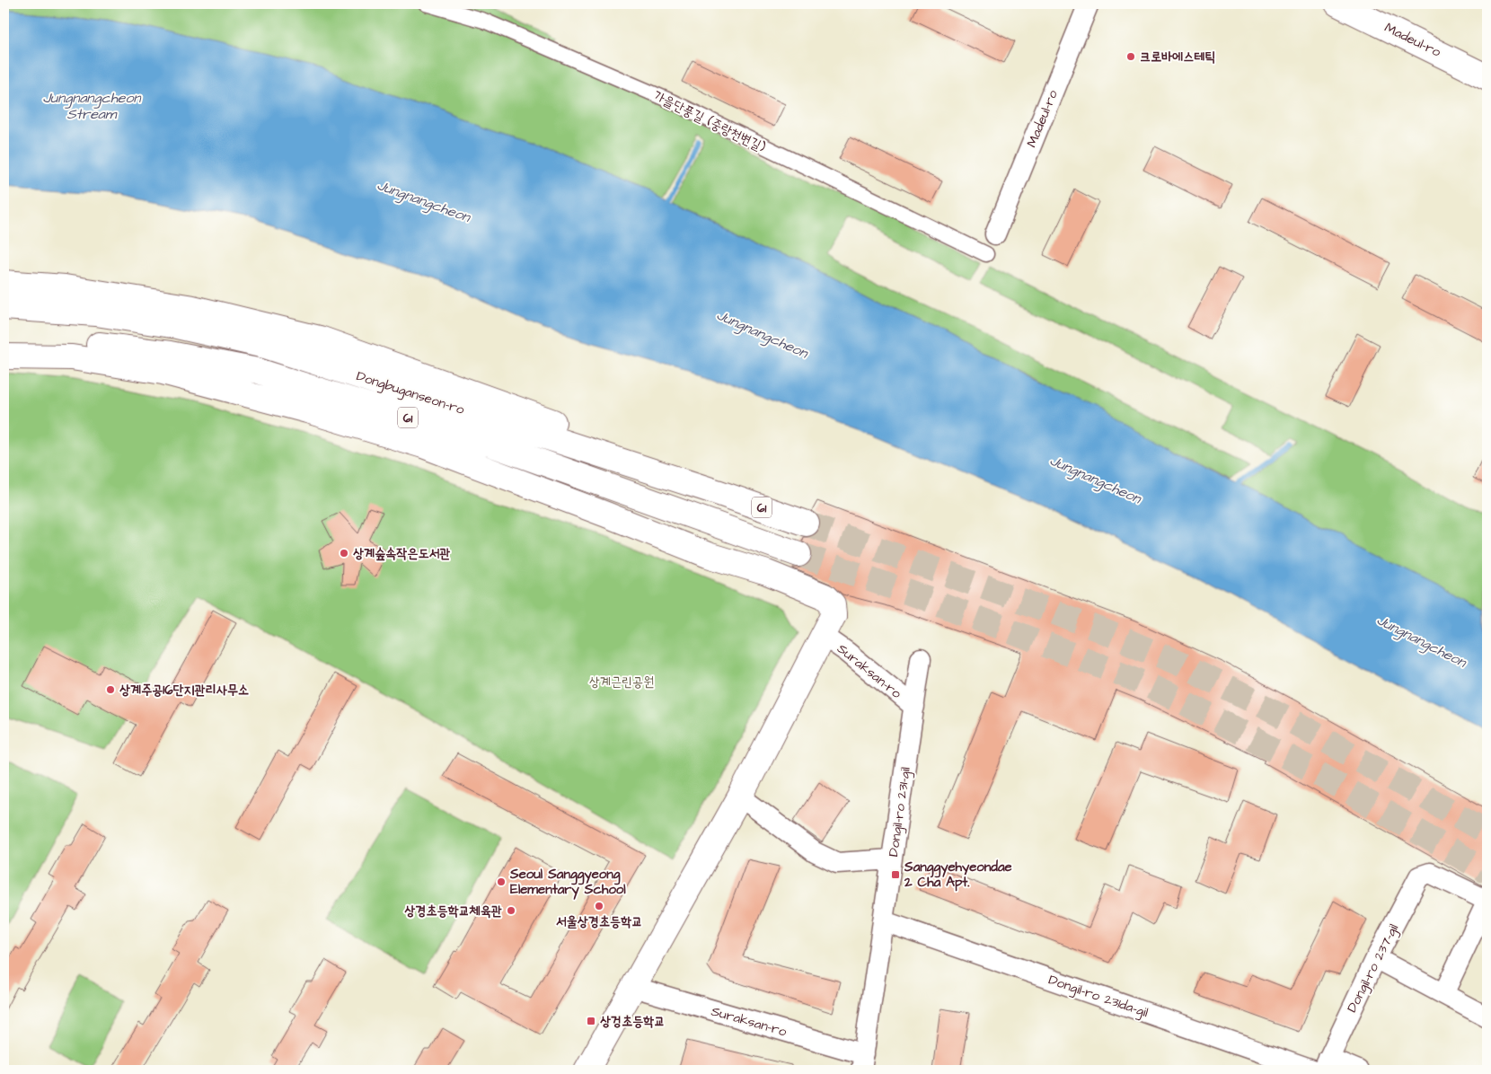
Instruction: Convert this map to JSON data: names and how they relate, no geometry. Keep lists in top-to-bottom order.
{
  "streets": {
    "main road": [
      "Madeul-ro",
      "Dongbuganseon-ro",
      "61",
      "Suraksan-ro"
    ],
    "street": [
      "가을단풍길 (중랑천변길)",
      "Dongil-ro 231-gil",
      "Dongil-ro 237-gil",
      "Dongil-ro 231da-gil"
    ]
  },
  "crossings": [
    ["Suraksan-ro", "Dongil-ro 231-gil"],
    ["Dongil-ro 231-gil", "Dongil-ro 231da-gil"]
  ],
  "water": ["Jungnangcheon Stream", "Jungnangcheon"],
  "parks": ["상계근린공원"],
  "places": {
    "other": [
      "크로바에스테틱",
      "상계숲속작은도서관",
      "상계주공16단지관리사무소",
      "Seoul Sanggyeong Elementary School",
      "서울상경초등학교",
      "상경초등학교체육관"
    ],
    "transit": ["Sanggyehyeondae 2 Cha Apt.", "상겅초등학교"]
  }
}
